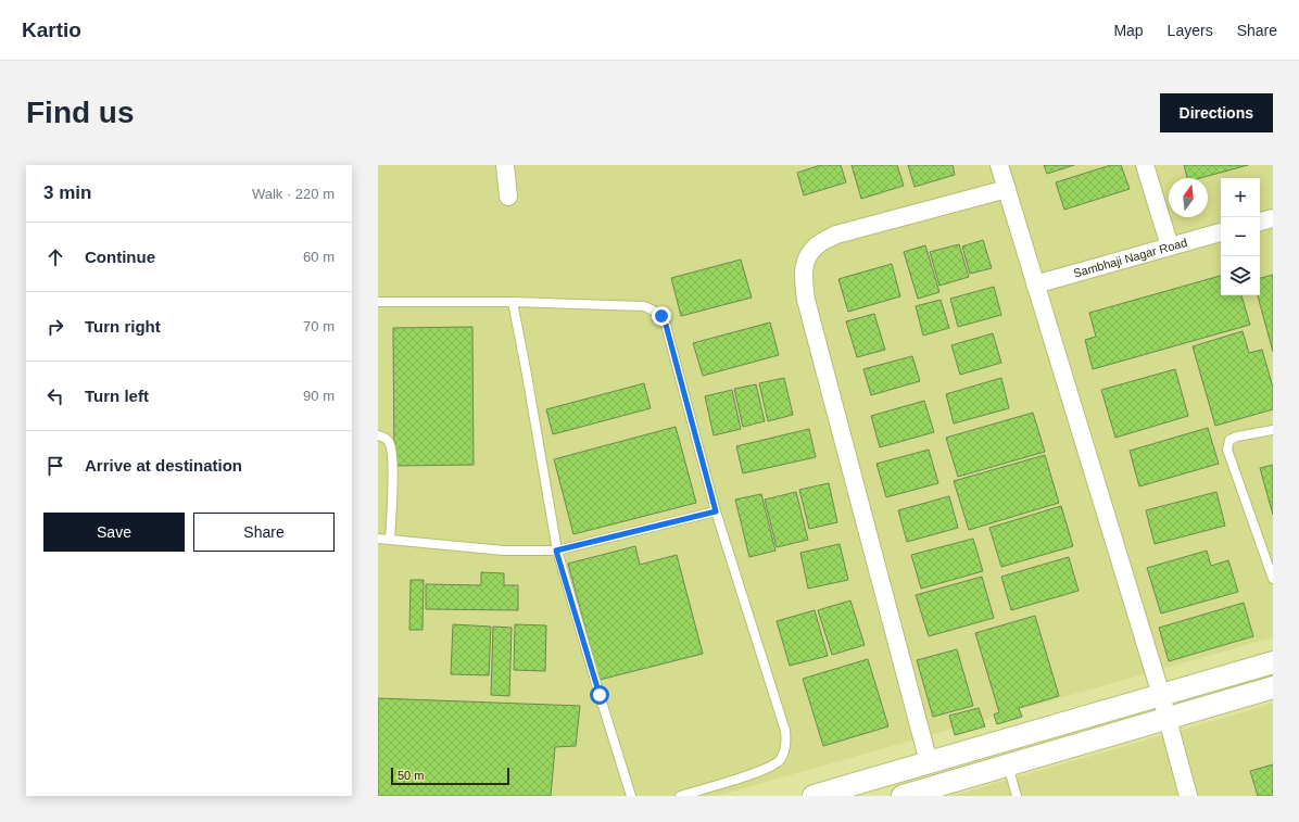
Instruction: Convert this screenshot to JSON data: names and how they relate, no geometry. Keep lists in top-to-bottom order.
{
  "streets": {
    "street": ["Sambhaji Nagar Road"]
  },
  "scale_bar": "50 m",
  "north": "top",
  "page": {
    "header": "Kartio",
    "nav": ["Map", "Layers", "Share"],
    "buttons": [
      "Directions",
      ["Save", "Share"]
    ],
    "title": "Find us",
    "heading": ["3 min", "Walk · 220 m"],
    "map_buttons": ["+", "−"],
    "list": [
      ["Continue", "60 m"],
      ["Turn right", "70 m"],
      ["Turn left", "90 m"],
      "Arrive at destination"
    ],
    "scale": "50 m"
  }
}
